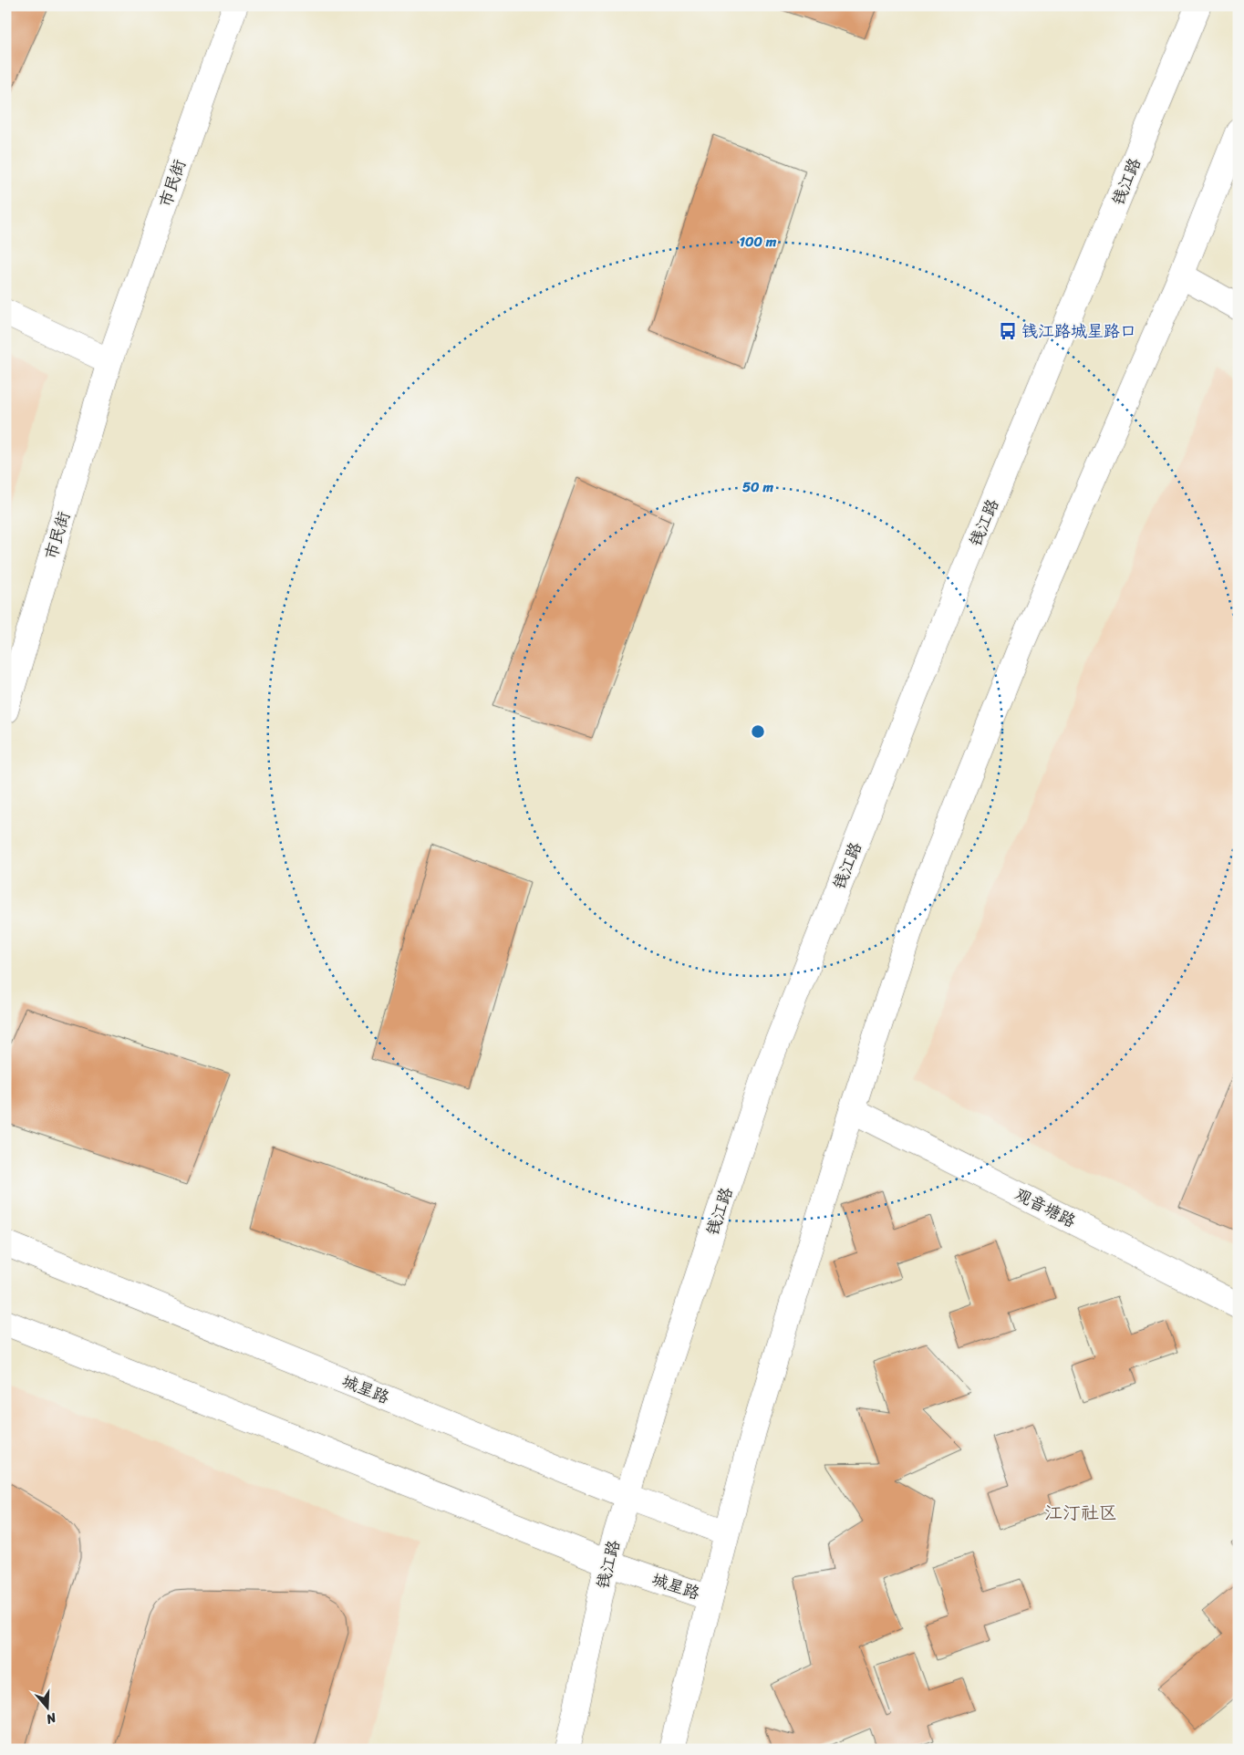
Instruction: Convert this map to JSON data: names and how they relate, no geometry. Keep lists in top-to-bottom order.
{
  "streets": {
    "main road": [
      "钱江路",
      "市民街",
      "观音塘路",
      "城星路"
    ]
  },
  "crossings": [
    ["钱江路", "城星路"]
  ],
  "districts": ["江汀社区"],
  "places": {
    "bus stop": ["钱江路城星路口"]
  },
  "north": "bottom",
  "rings": ["100 m", "50 m"]
}
